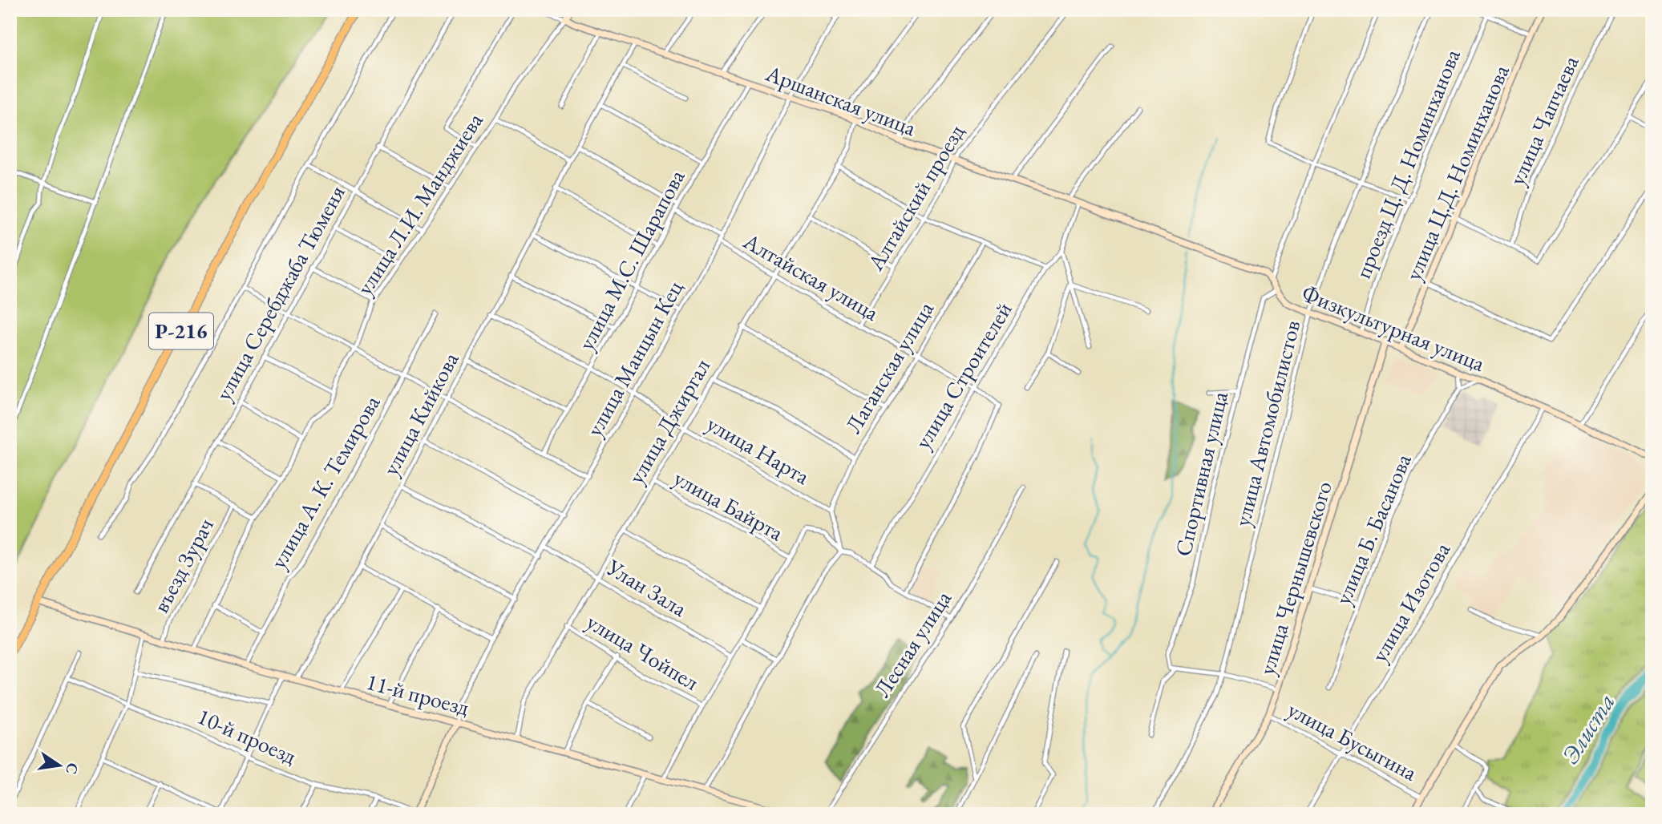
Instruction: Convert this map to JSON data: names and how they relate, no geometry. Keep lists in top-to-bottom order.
{
  "streets": {
    "highway": ["Р-216"],
    "street": [
      "Аршанская улица",
      "улица Чапчаева",
      "проезд Ц. Д. Номинханова",
      "улица Ц.Д. Номинханова",
      "Алтайский проезд",
      "улица Л.И. Манджиева",
      "улица М.С. Шарапова",
      "Алтайская улица",
      "улица Серебджаба Тюменя",
      "Физкультурная улица",
      "улица Манцын Кец",
      "Лаганская улица",
      "улица Строителей",
      "улица Кийкова",
      "улица Джиргал",
      "улица Автомобилистов",
      "улица Нарта",
      "Спортивная улица",
      "улица А. К. Темирова",
      "улица Байрта",
      "улица Б. Басанова",
      "въезд Зурач",
      "улица Чернышевского",
      "Улан Зала",
      "улица Изотова",
      "Лесная улица",
      "улица Чойпел",
      "11-й проезд",
      "10-й проезд",
      "улица Бусыгина"
    ]
  },
  "crossings": [
    ["Аршанская улица", "Алтайский проезд"],
    ["Аршанская улица", "улица Л.И. Манджиева"],
    ["Аршанская улица", "улица М.С. Шарапова"],
    ["Аршанская улица", "Физкультурная улица"],
    ["Аршанская улица", "улица Манцын Кец"],
    ["Аршанская улица", "улица Строителей"],
    ["Аршанская улица", "улица Кийкова"],
    ["Аршанская улица", "улица Джиргал"],
    ["проезд Ц. Д. Номинханова", "Физкультурная улица"],
    ["улица Ц.Д. Номинханова", "Физкультурная улица"],
    ["Алтайский проезд", "Алтайская улица"],
    ["улица Л.И. Манджиева", "11-й проезд"],
    ["улица М.С. Шарапова", "улица Нарта"],
    ["Алтайская улица", "улица Манцын Кец"],
    ["Алтайская улица", "Лаганская улица"],
    ["Алтайская улица", "улица Строителей"],
    ["Алтайская улица", "улица Джиргал"],
    ["Алтайская улица", "Лесная улица"],
    ["Физкультурная улица", "улица Автомобилистов"],
    ["Физкультурная улица", "Спортивная улица"],
    ["Физкультурная улица", "улица Чернышевского"],
    ["Физкультурная улица", "улица Изотова"],
    ["Р-216", "11-й проезд"],
    ["улица Манцын Кец", "улица Нарта"],
    ["улица Манцын Кец", "Улан Зала"],
    ["улица Манцын Кец", "11-й проезд"],
    ["Лаганская улица", "улица Нарта"],
    ["улица Кийкова", "улица Нарта"],
    ["улица Кийкова", "11-й проезд"],
    ["улица Джиргал", "улица Нарта"],
    ["улица Джиргал", "улица Байрта"],
    ["улица Джиргал", "Улан Зала"],
    ["улица Джиргал", "улица Чойпел"],
    ["улица Джиргал", "11-й проезд"],
    ["улица А. К. Темирова", "11-й проезд"],
    ["въезд Зурач", "11-й проезд"],
    ["улица Чернышевского", "улица Бусыгина"],
    ["улица Изотова", "улица Бусыгина"]
  ],
  "water": ["Элиста"],
  "north": "right"
}
